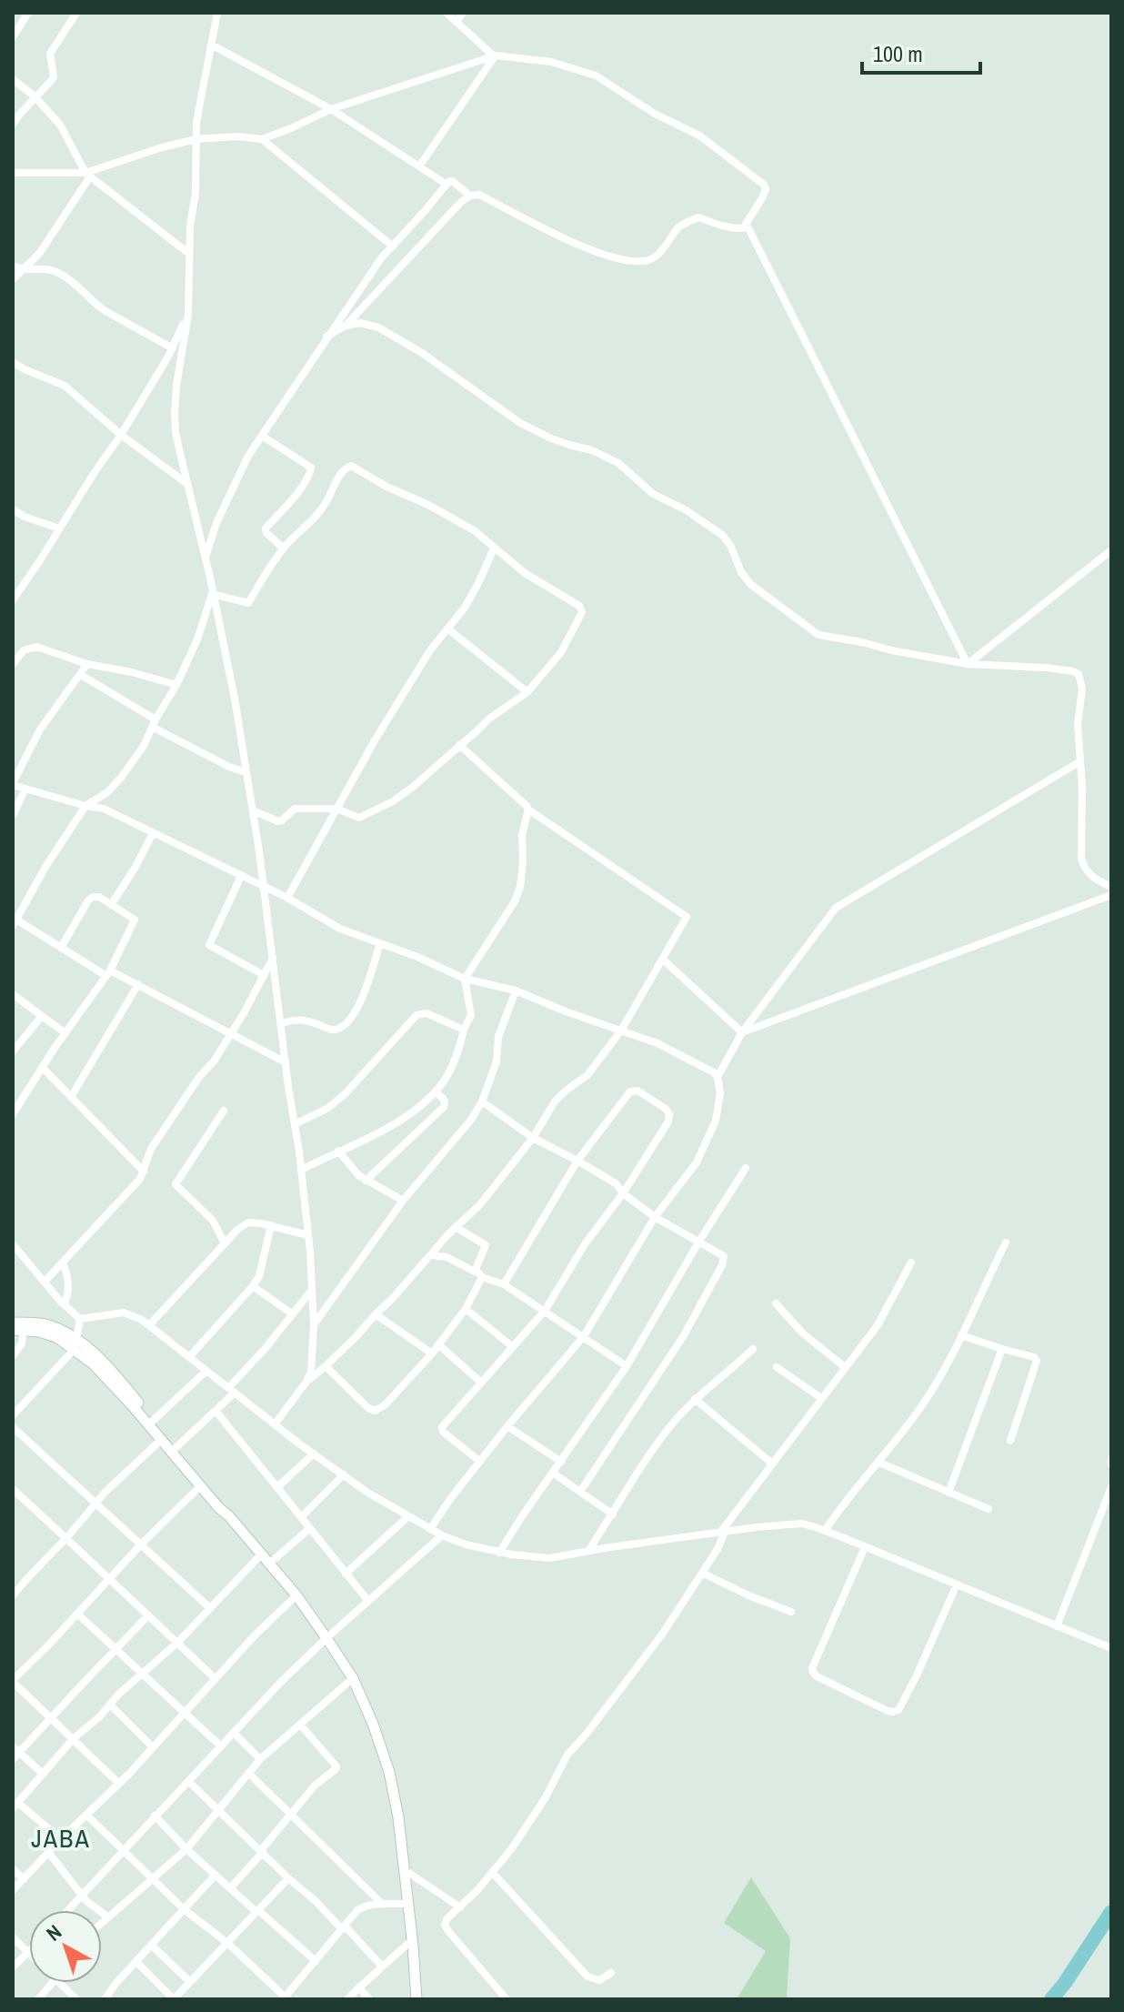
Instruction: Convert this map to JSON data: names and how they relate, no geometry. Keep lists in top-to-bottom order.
{
  "districts": ["JABA"],
  "scale_bar": "100 m",
  "north": "top left"
}
